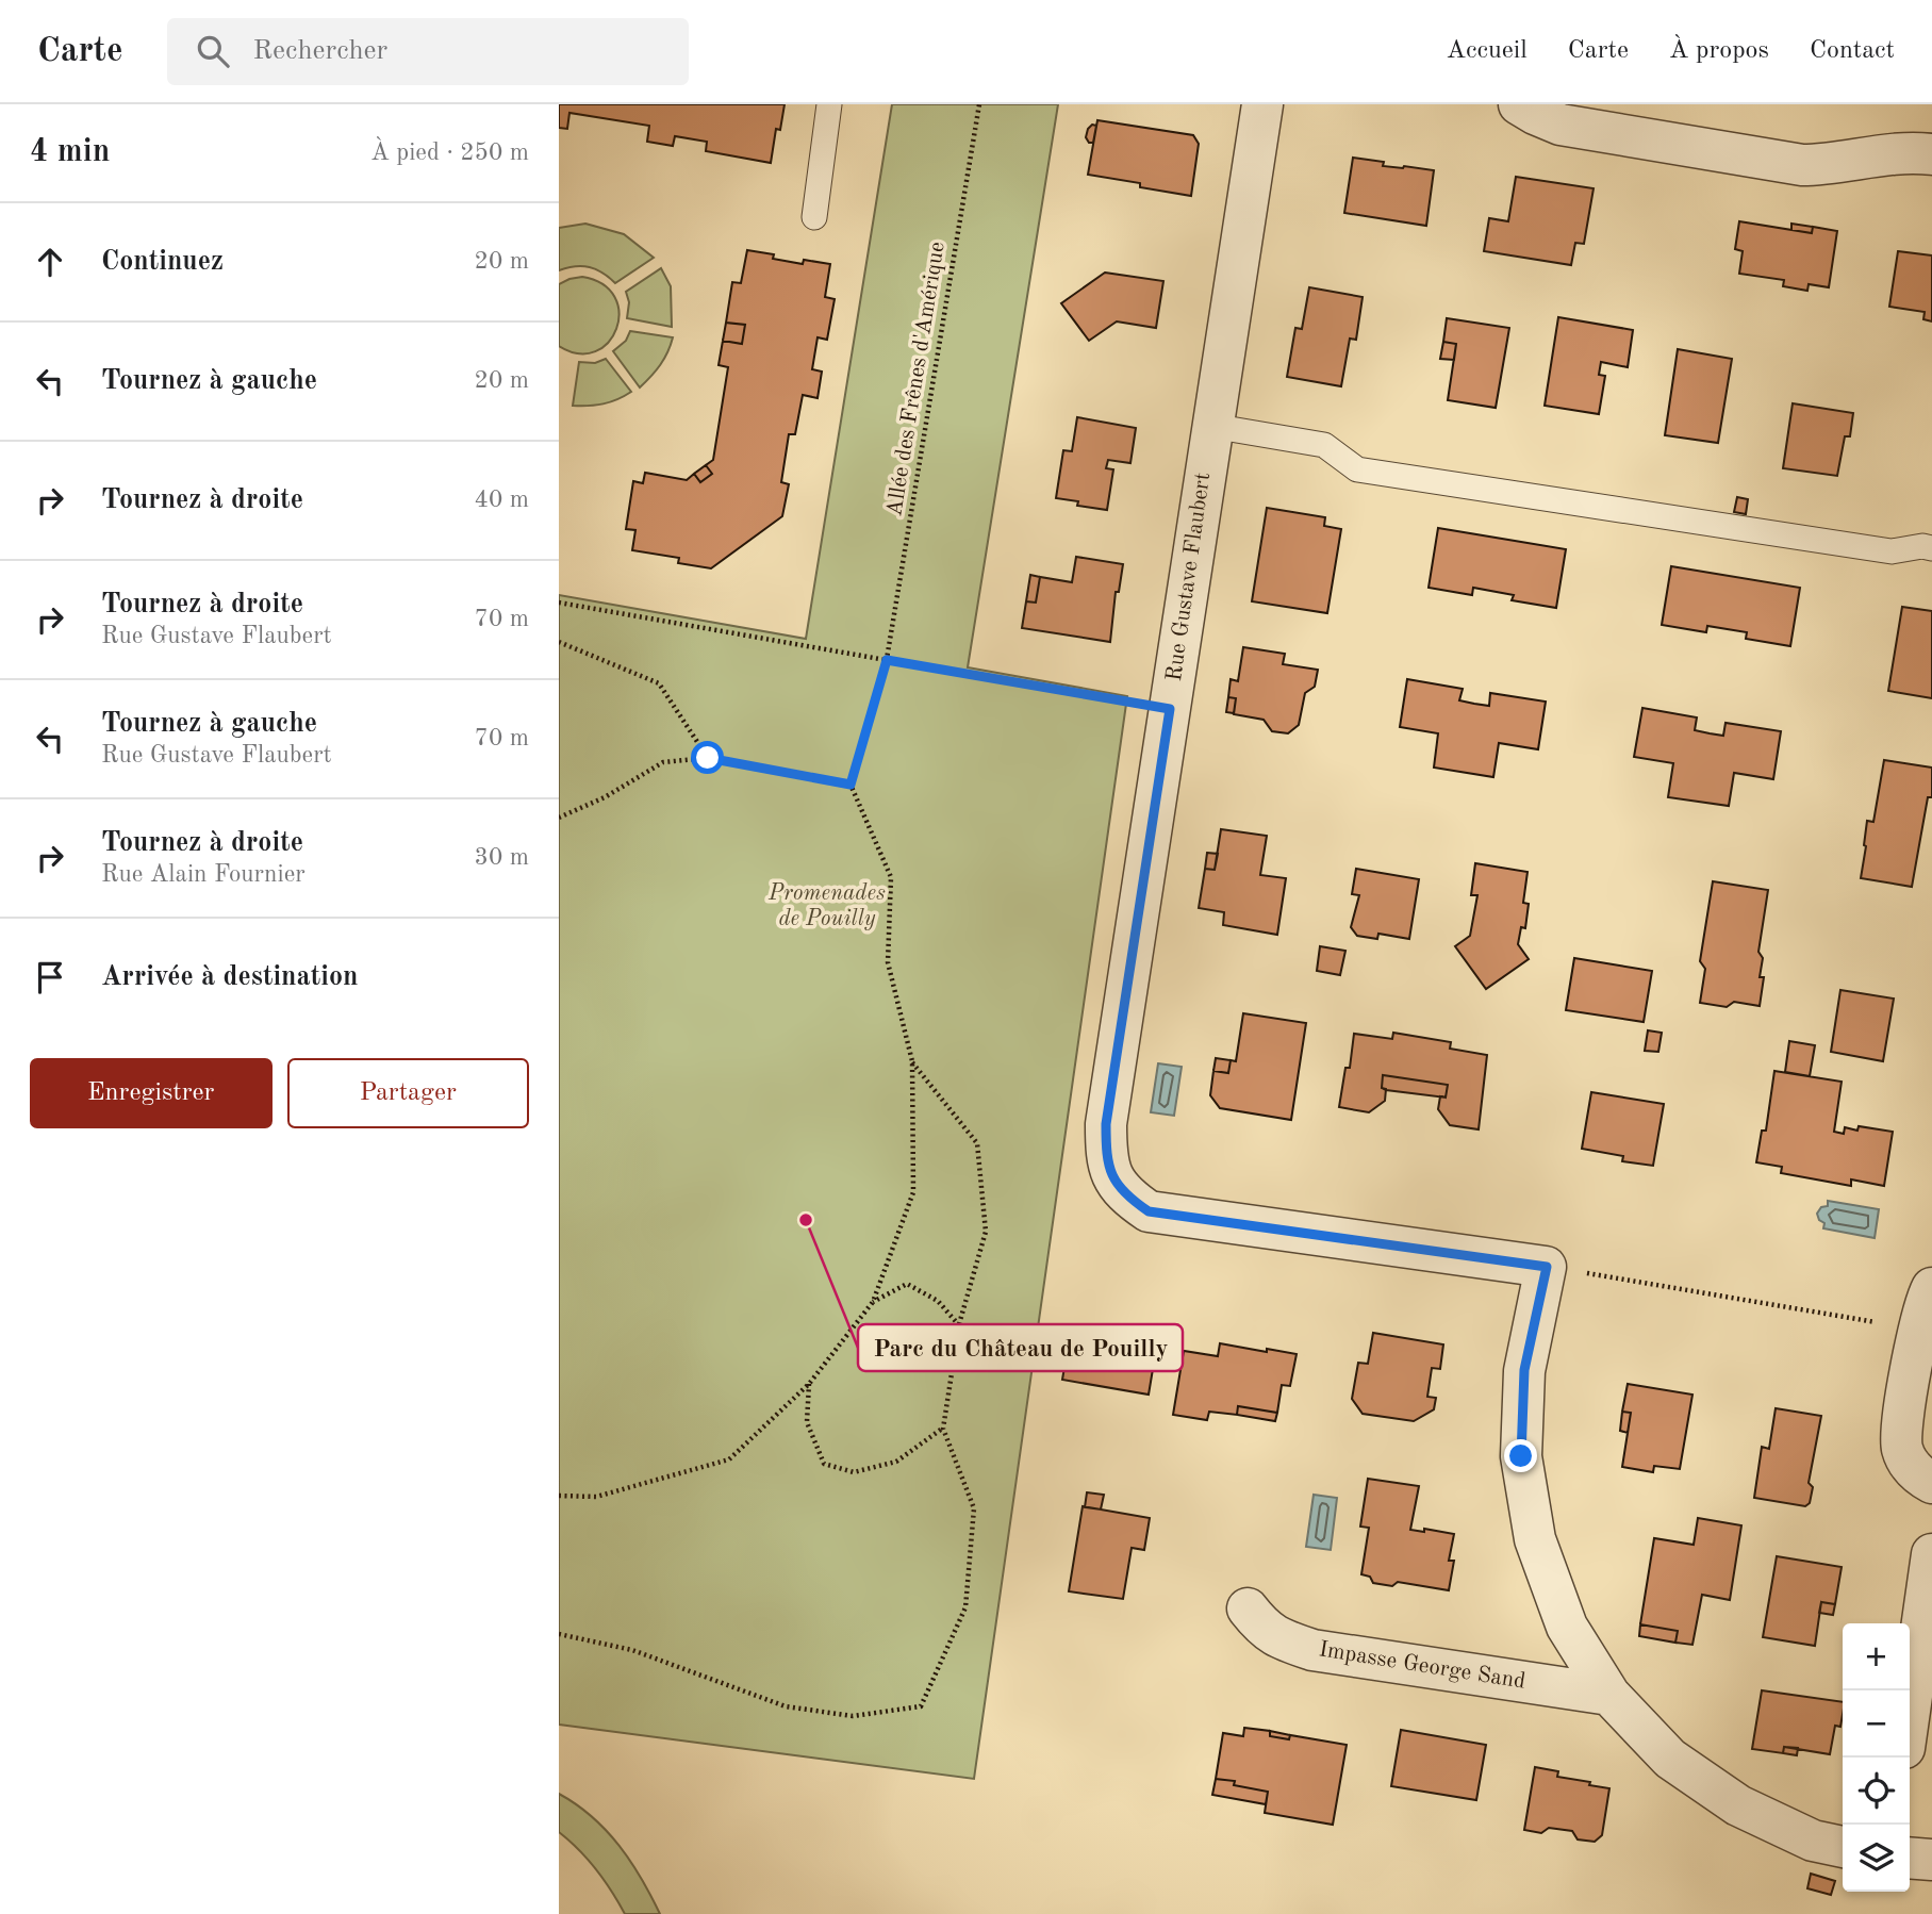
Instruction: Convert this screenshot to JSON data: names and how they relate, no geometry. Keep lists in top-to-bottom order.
{
  "streets": {
    "street": ["Rue Gustave Flaubert", "Impasse George Sand"],
    "path": ["Allée des Frênes d'Amérique"]
  },
  "parks": ["Promenades de Pouilly"],
  "places": ["Parc du Château de Pouilly"],
  "page": {
    "header": "Carte",
    "search": "Rechercher",
    "nav": [
      "Accueil",
      "Carte",
      "À propos",
      "Contact"
    ],
    "heading": ["4 min", "À pied · 250 m"],
    "list": [
      ["Continuez", "20 m"],
      ["Tournez à gauche", "20 m"],
      ["Tournez à droite", "40 m"],
      ["Tournez à droite", "Rue Gustave Flaubert", "70 m"],
      ["Tournez à gauche", "Rue Gustave Flaubert", "70 m"],
      ["Tournez à droite", "Rue Alain Fournier", "30 m"],
      "Arrivée à destination"
    ],
    "buttons": ["Enregistrer", "Partager"],
    "map_buttons": ["+", "−"]
  }
}
